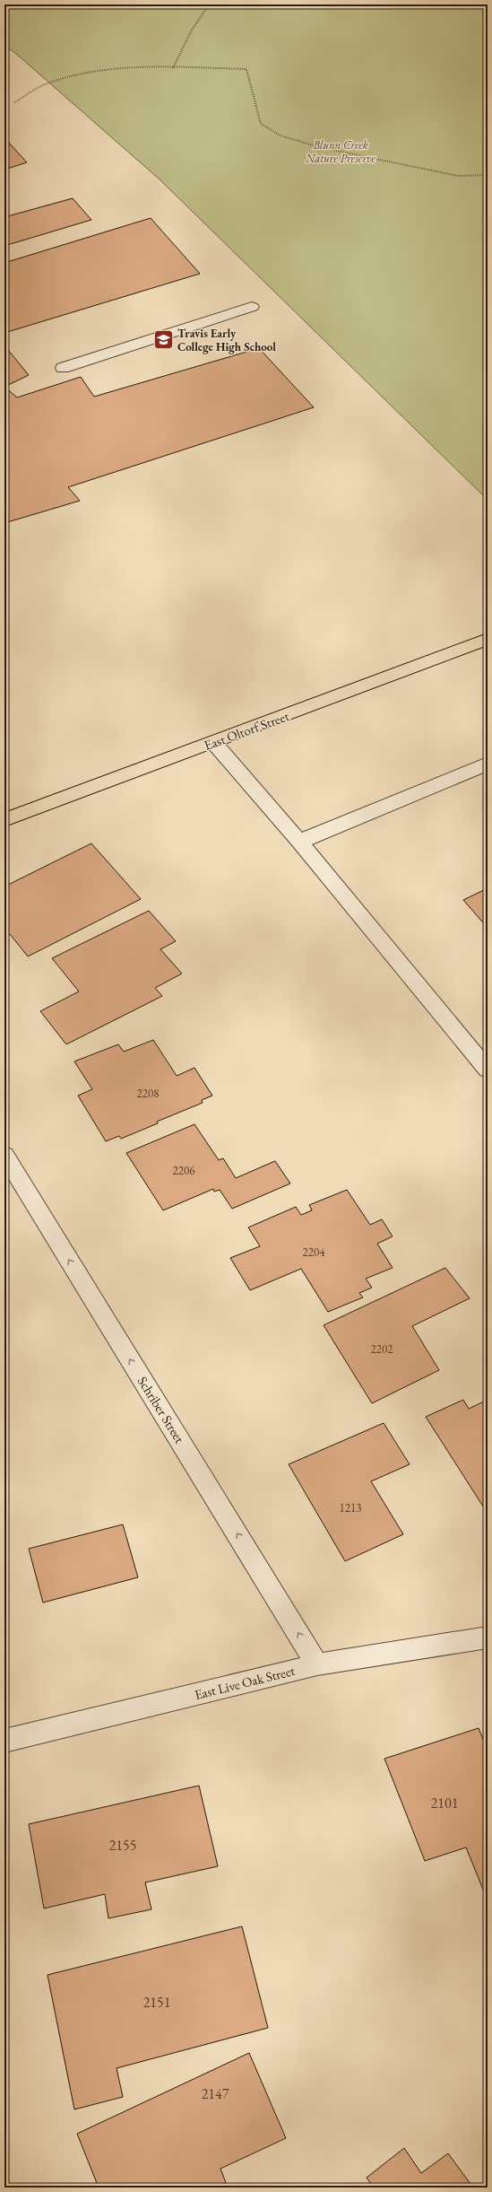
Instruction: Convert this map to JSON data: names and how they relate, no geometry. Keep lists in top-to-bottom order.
{
  "streets": {
    "main road": ["East Oltorf Street"],
    "street": ["Schriber Street", "East Live Oak Street"]
  },
  "crossings": [
    ["Schriber Street", "East Live Oak Street"]
  ],
  "one_way": ["Schriber Street"],
  "parks": ["Blunn Creek Nature Preserve"],
  "places": {
    "school or university": ["Travis Early College High School"]
  },
  "house_numbers": [
    "2208",
    "2206",
    "2204",
    "2202",
    "1213",
    "2101",
    "2155",
    "2151",
    "2147"
  ]
}
